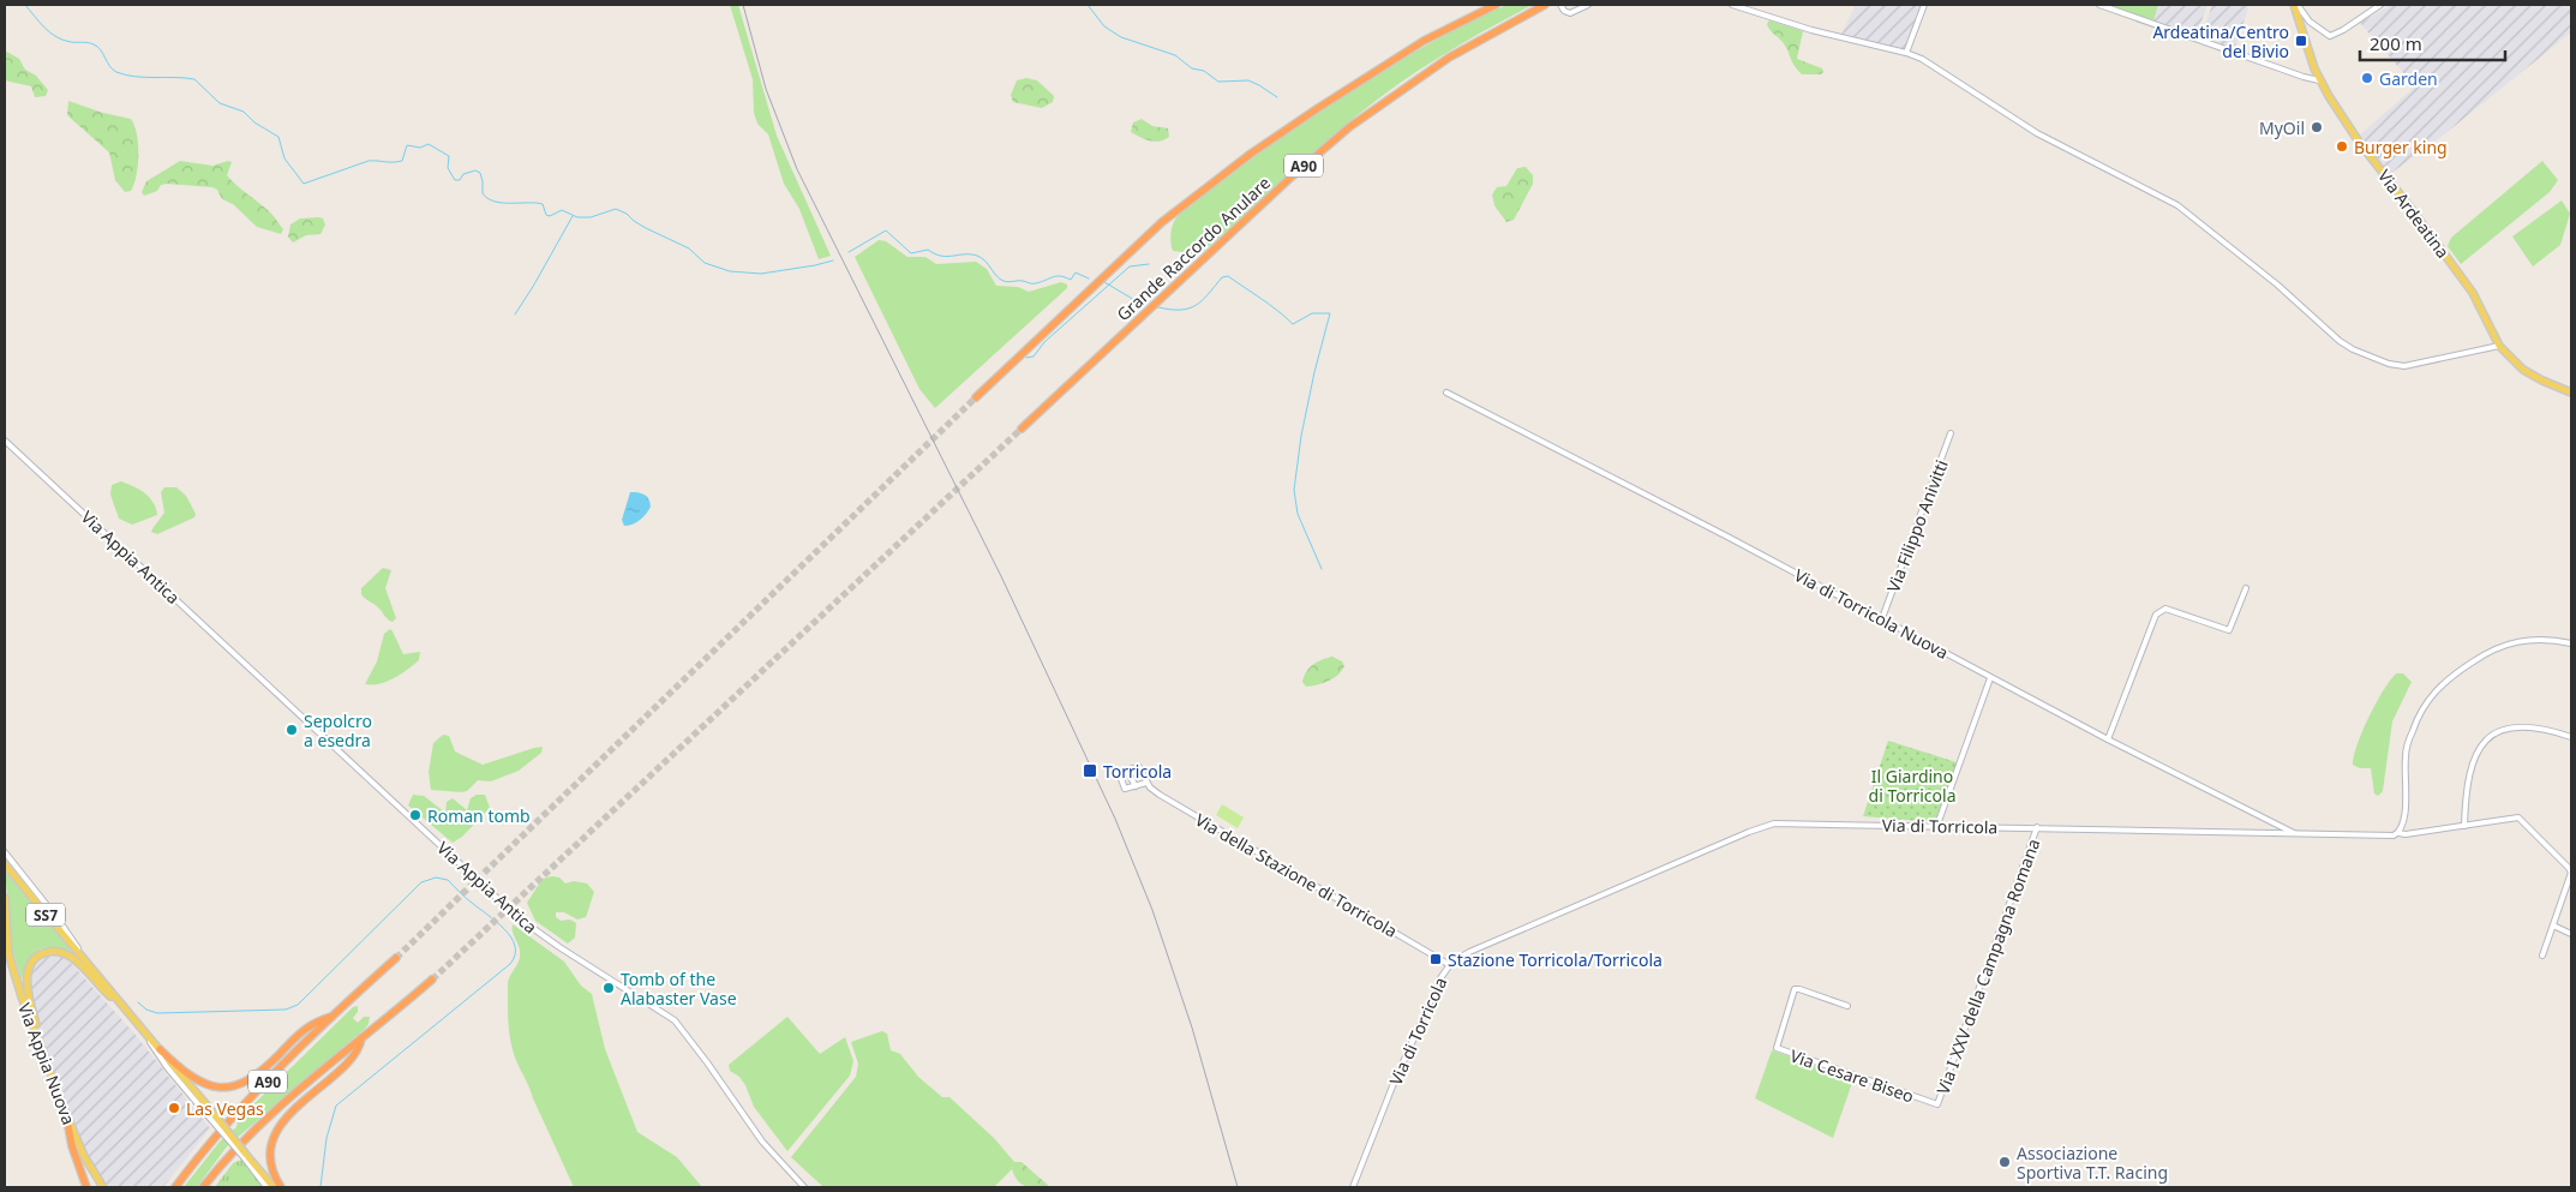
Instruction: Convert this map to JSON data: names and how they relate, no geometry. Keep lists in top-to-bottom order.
{
  "streets": {
    "highway": ["A90", "Grande Raccordo Anulare"],
    "main road": ["Via Ardeatina", "SS7", "Via Appia Nuova"],
    "street": [
      "Via Filippo Anivitti",
      "Via Appia Antica",
      "Via di Torricola Nuova",
      "Via di Torricola",
      "Via della Stazione di Torricola",
      "Via I XXV della Campagna Romana",
      "Via Cesare Biseo"
    ]
  },
  "crossings": [
    ["Via Filippo Anivitti", "Via di Torricola Nuova"],
    ["Via di Torricola Nuova", "Via di Torricola"],
    ["Via di Torricola", "Via della Stazione di Torricola"],
    ["Via di Torricola", "Via I XXV della Campagna Romana"],
    ["Via I XXV della Campagna Romana", "Via Cesare Biseo"]
  ],
  "parks": ["Il Giardino di Torricola"],
  "places": {
    "transit": ["Ardeatina/Centro del Bivio", "Torricola", "Stazione Torricola/Torricola"],
    "other": [
      "Garden",
      "MyOil",
      "Burger king",
      "Sepolcro a esedra",
      "Roman tomb",
      "Tomb of the Alabaster Vase",
      "Las Vegas",
      "Associazione Sportiva T.T. Racing"
    ]
  },
  "scale_bar": "200 m"
}
